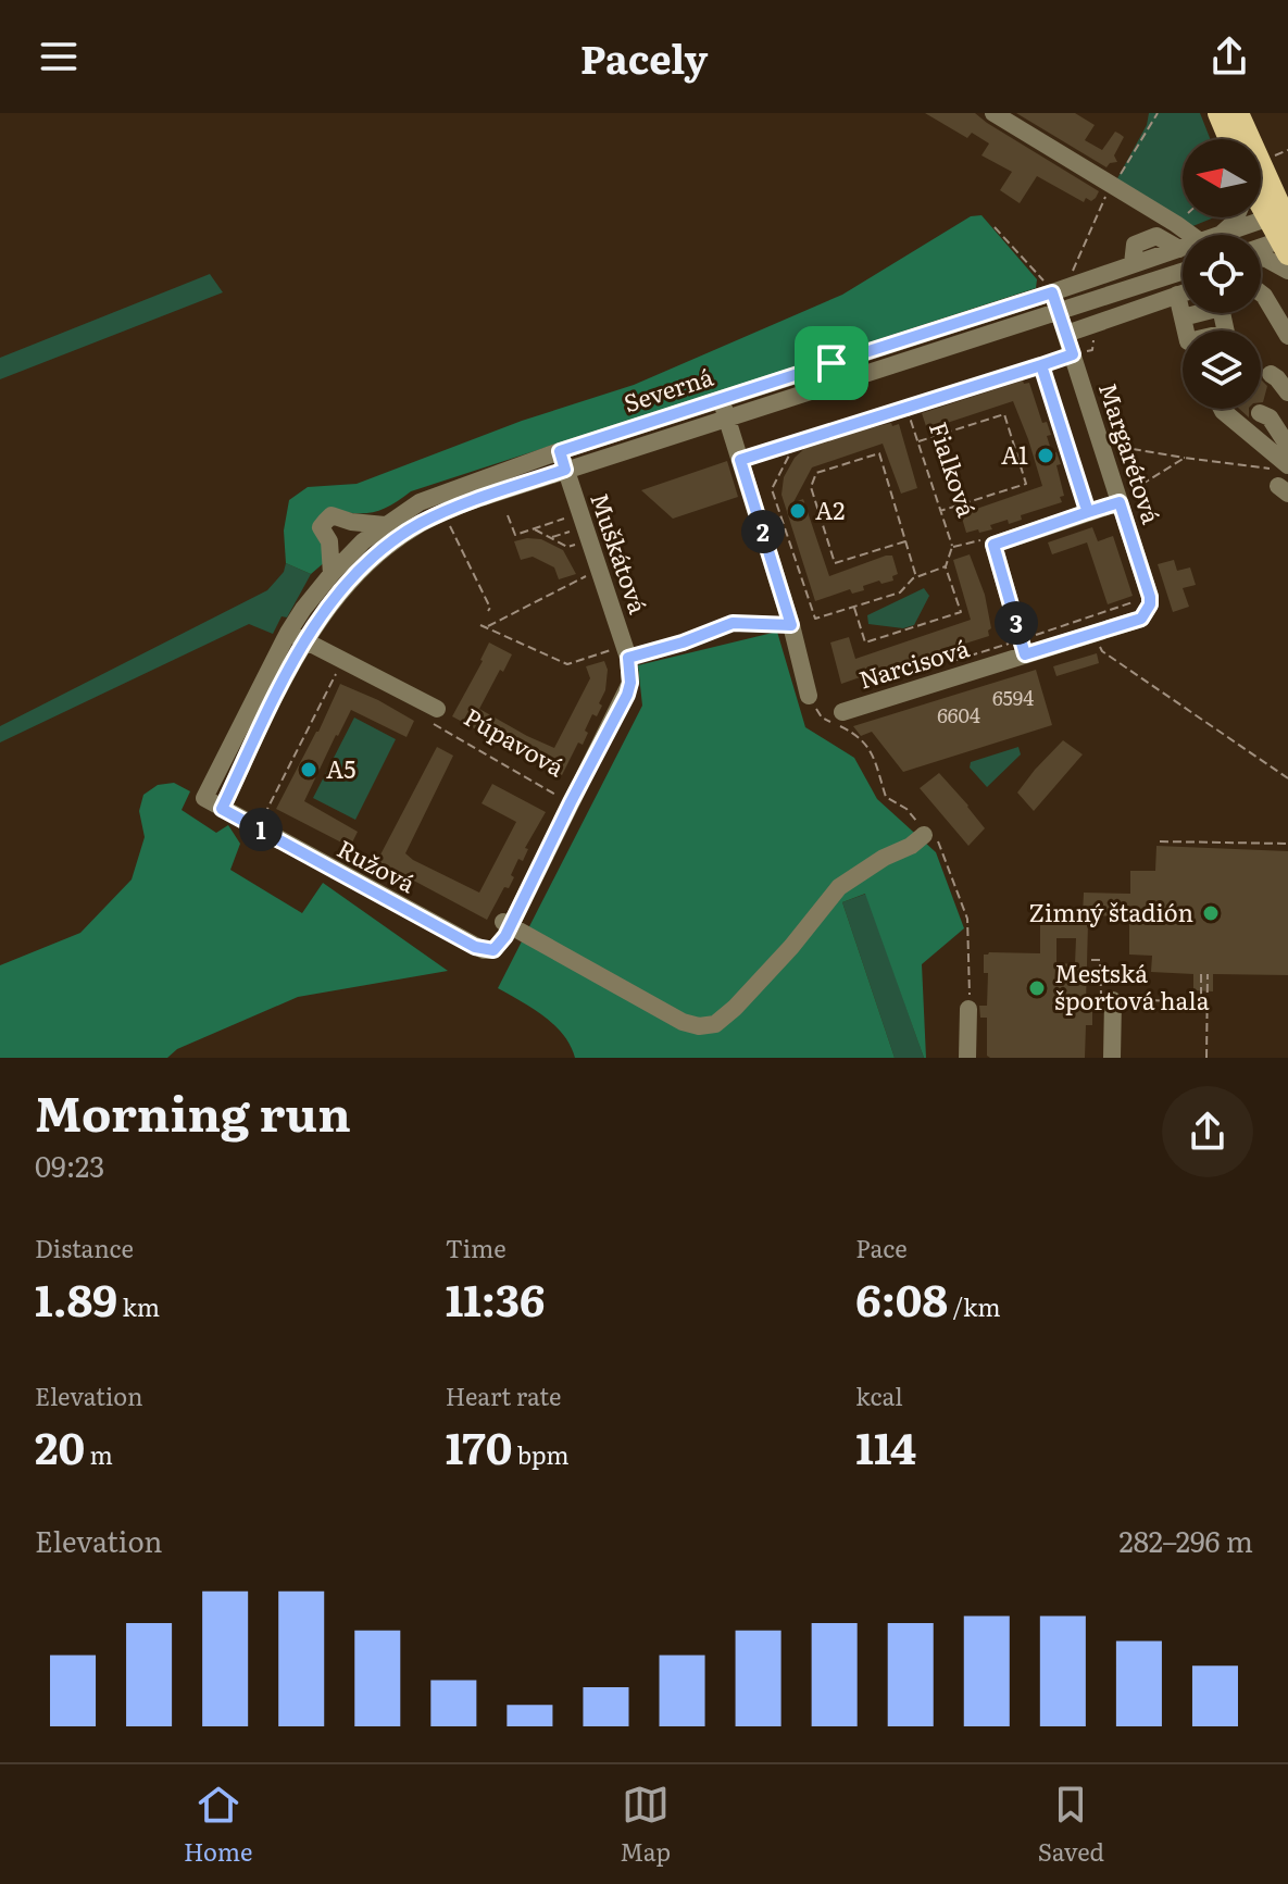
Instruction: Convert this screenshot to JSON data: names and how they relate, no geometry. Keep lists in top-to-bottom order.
{
  "streets": {
    "street": [
      "Severná",
      "Margarétová",
      "Fialková",
      "Muškátová",
      "Narcisová",
      "Púpavová",
      "Ružová"
    ]
  },
  "crossings": [
    ["Severná", "Margarétová"],
    ["Severná", "Muškátová"],
    ["Severná", "Púpavová"],
    ["Severná", "Ružová"],
    ["Margarétová", "Narcisová"],
    ["Fialková", "Narcisová"],
    ["Muškátová", "Púpavová"],
    ["Muškátová", "Ružová"]
  ],
  "places": [
    "A1",
    "A2",
    "A5",
    "Zimný štadión",
    "Mestská športová hala"
  ],
  "house_numbers": ["6594", "6604"],
  "north": "left",
  "page": {
    "header": "Pacely",
    "pins": ["2", "3", "1"],
    "heading": ["Morning run", "09:23"],
    "stats": [
      ["Distance", "1.89 km"],
      ["Time", "11:36"],
      ["Pace", "6:08 /km"],
      ["Elevation", "20 m"],
      ["Heart rate", "170 bpm"],
      ["kcal", "114"]
    ],
    "chart": ["Elevation", "282–296 m"],
    "tabs": ["Home", "Map", "Saved"]
  }
}
